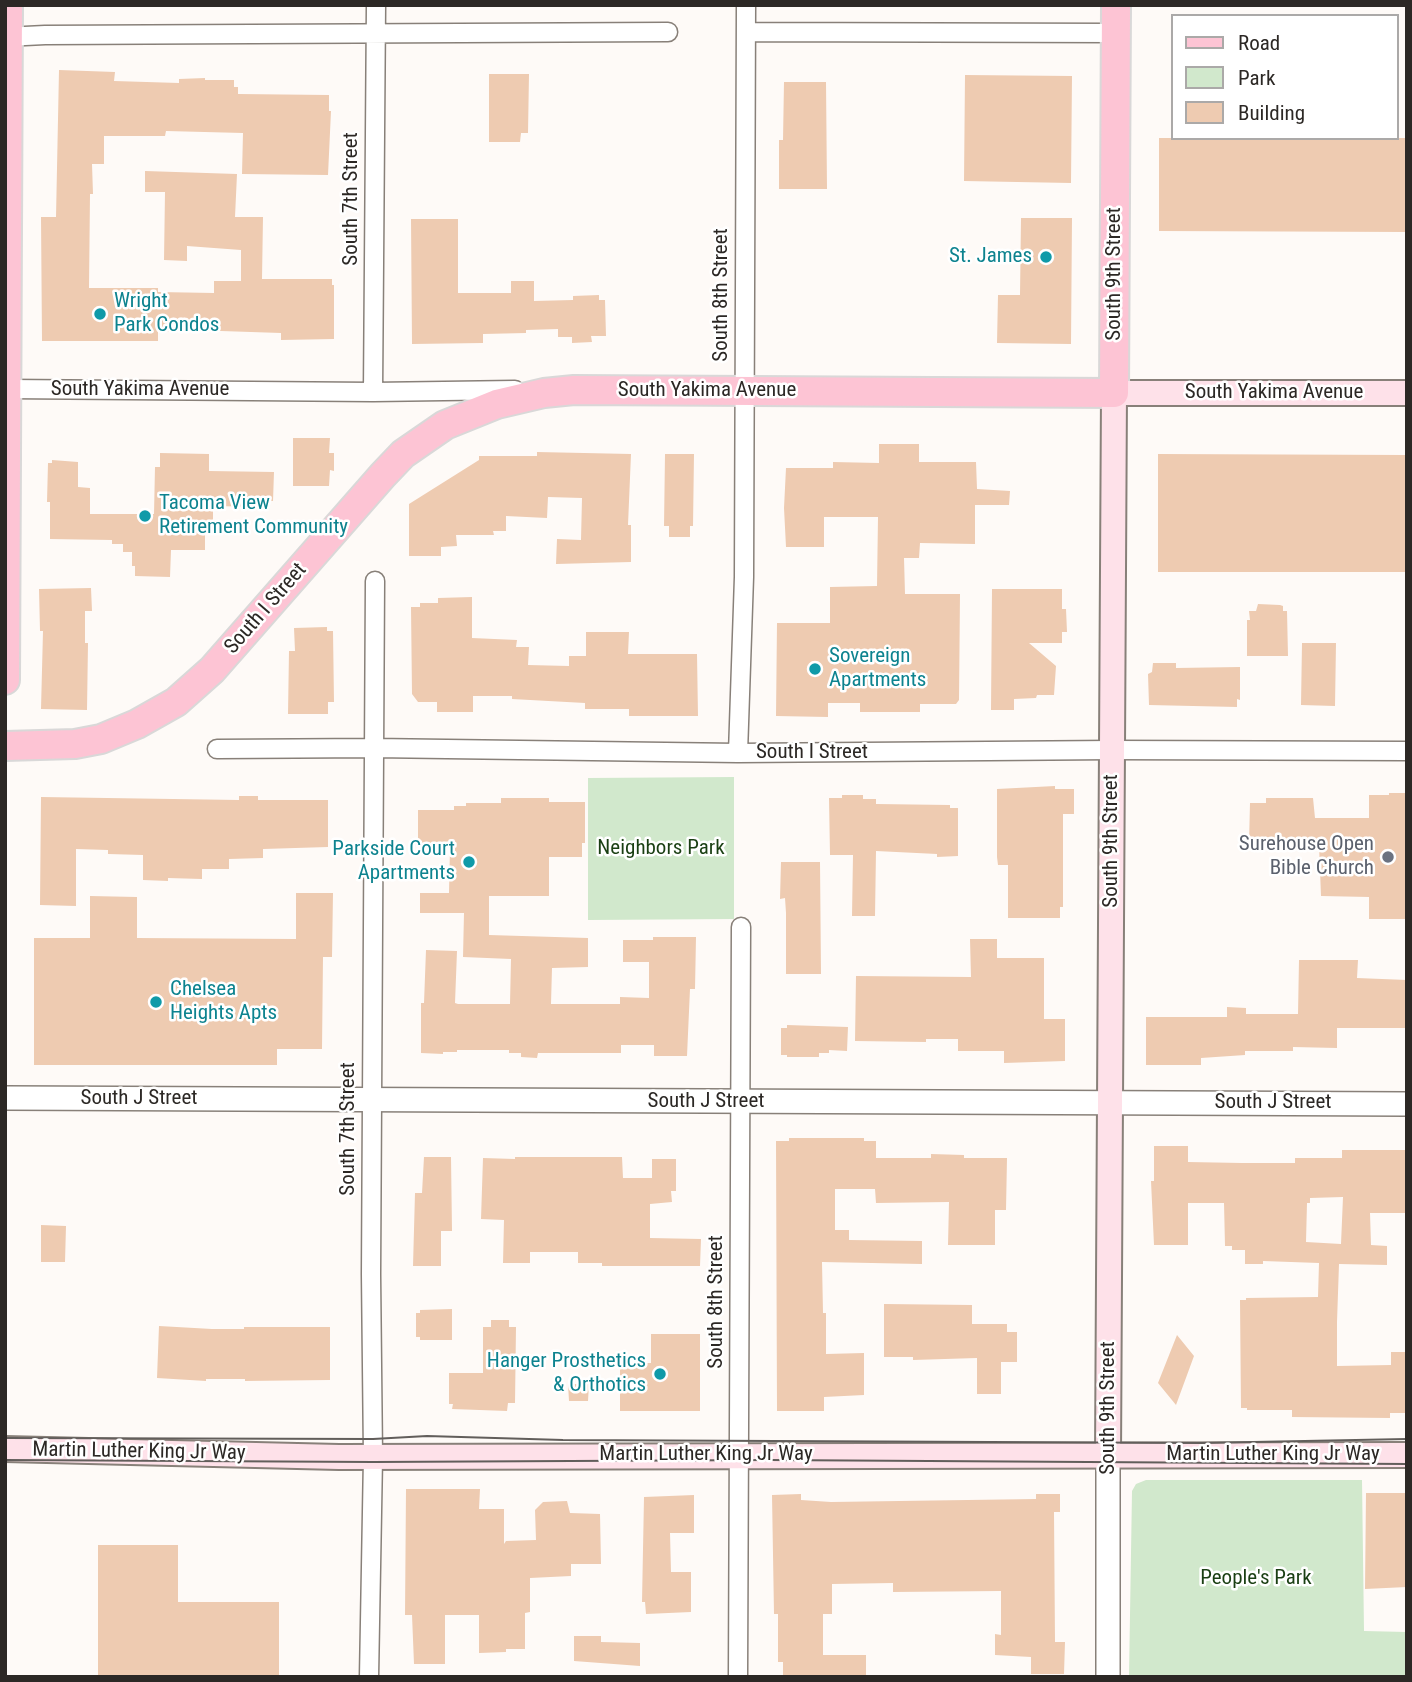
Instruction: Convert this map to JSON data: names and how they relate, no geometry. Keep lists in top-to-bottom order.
{
  "streets": {
    "main road": [
      "South 9th Street",
      "South Yakima Avenue",
      "South I Street",
      "Martin Luther King Jr Way"
    ],
    "street": ["South 7th Street", "South 8th Street", "South J Street"]
  },
  "crossings": [
    ["South 7th Street", "South Yakima Avenue"],
    ["South 7th Street", "South I Street"],
    ["South 7th Street", "South J Street"],
    ["South 7th Street", "Martin Luther King Jr Way"],
    ["South 9th Street", "South Yakima Avenue"],
    ["South 9th Street", "South I Street"],
    ["South 9th Street", "South J Street"],
    ["South 9th Street", "Martin Luther King Jr Way"],
    ["South 8th Street", "South Yakima Avenue"],
    ["South 8th Street", "South I Street"],
    ["South 8th Street", "South J Street"],
    ["South 8th Street", "Martin Luther King Jr Way"],
    ["South Yakima Avenue", "South I Street"]
  ],
  "parks": ["Neighbors Park", "People's Park"],
  "places": [
    "St. James",
    "Wright Park Condos",
    "Tacoma View Retirement Community",
    "Sovereign Apartments",
    "Surehouse Open Bible Church",
    "Parkside Court Apartments",
    "Chelsea Heights Apts",
    "Hanger Prosthetics & Orthotics"
  ],
  "legend": ["Road", "Park", "Building"]
}
